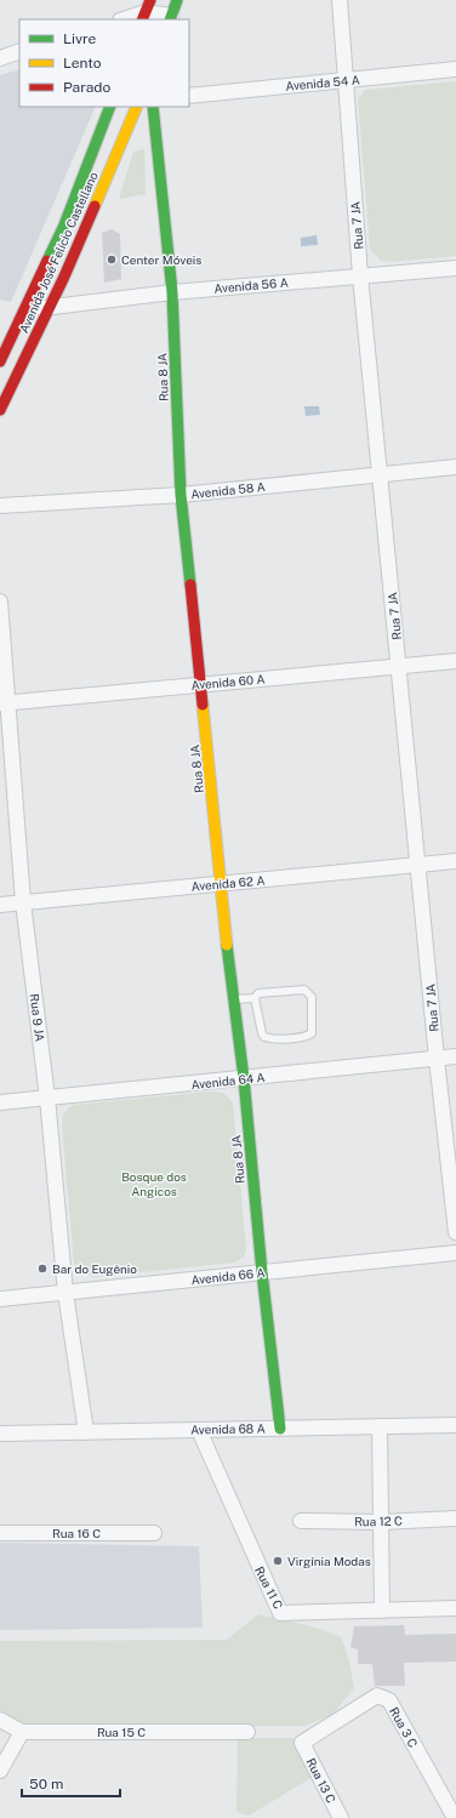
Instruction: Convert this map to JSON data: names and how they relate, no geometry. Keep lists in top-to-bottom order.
{
  "streets": {
    "street": [
      "Avenida 54 A",
      "Rua 7 JA",
      "Avenida José Felício Castellano",
      "Avenida 56 A",
      "Rua 8 JA",
      "Avenida 58 A",
      "Avenida 60 A",
      "Avenida 62 A",
      "Rua 9 JA",
      "Avenida 64 A",
      "Avenida 66 A",
      "Avenida 68 A",
      "Rua 12 C",
      "Rua 16 C",
      "Rua 11 C",
      "Rua 3 C",
      "Rua 15 C",
      "Rua 13 C"
    ]
  },
  "crossings": [
    ["Avenida 54 A", "Rua 7 JA"],
    ["Rua 7 JA", "Avenida 56 A"],
    ["Rua 7 JA", "Avenida 58 A"],
    ["Rua 7 JA", "Avenida 60 A"],
    ["Rua 7 JA", "Avenida 62 A"],
    ["Rua 7 JA", "Avenida 64 A"],
    ["Avenida José Felício Castellano", "Avenida 56 A"],
    ["Avenida 56 A", "Rua 8 JA"],
    ["Rua 8 JA", "Avenida 58 A"],
    ["Rua 8 JA", "Avenida 60 A"],
    ["Rua 8 JA", "Avenida 62 A"],
    ["Rua 8 JA", "Avenida 64 A"],
    ["Rua 8 JA", "Avenida 66 A"],
    ["Rua 8 JA", "Avenida 68 A"],
    ["Avenida 60 A", "Rua 9 JA"],
    ["Avenida 62 A", "Rua 9 JA"],
    ["Rua 9 JA", "Avenida 64 A"],
    ["Rua 9 JA", "Avenida 66 A"],
    ["Rua 9 JA", "Avenida 68 A"],
    ["Avenida 68 A", "Rua 11 C"],
    ["Rua 3 C", "Rua 13 C"]
  ],
  "parks": ["Bosque dos Angicos"],
  "places": ["Center Móveis", "Bar do Eugênio", "Virgínia Modas"],
  "legend": ["Livre", "Lento", "Parado"],
  "scale_bar": "50 m"
}
